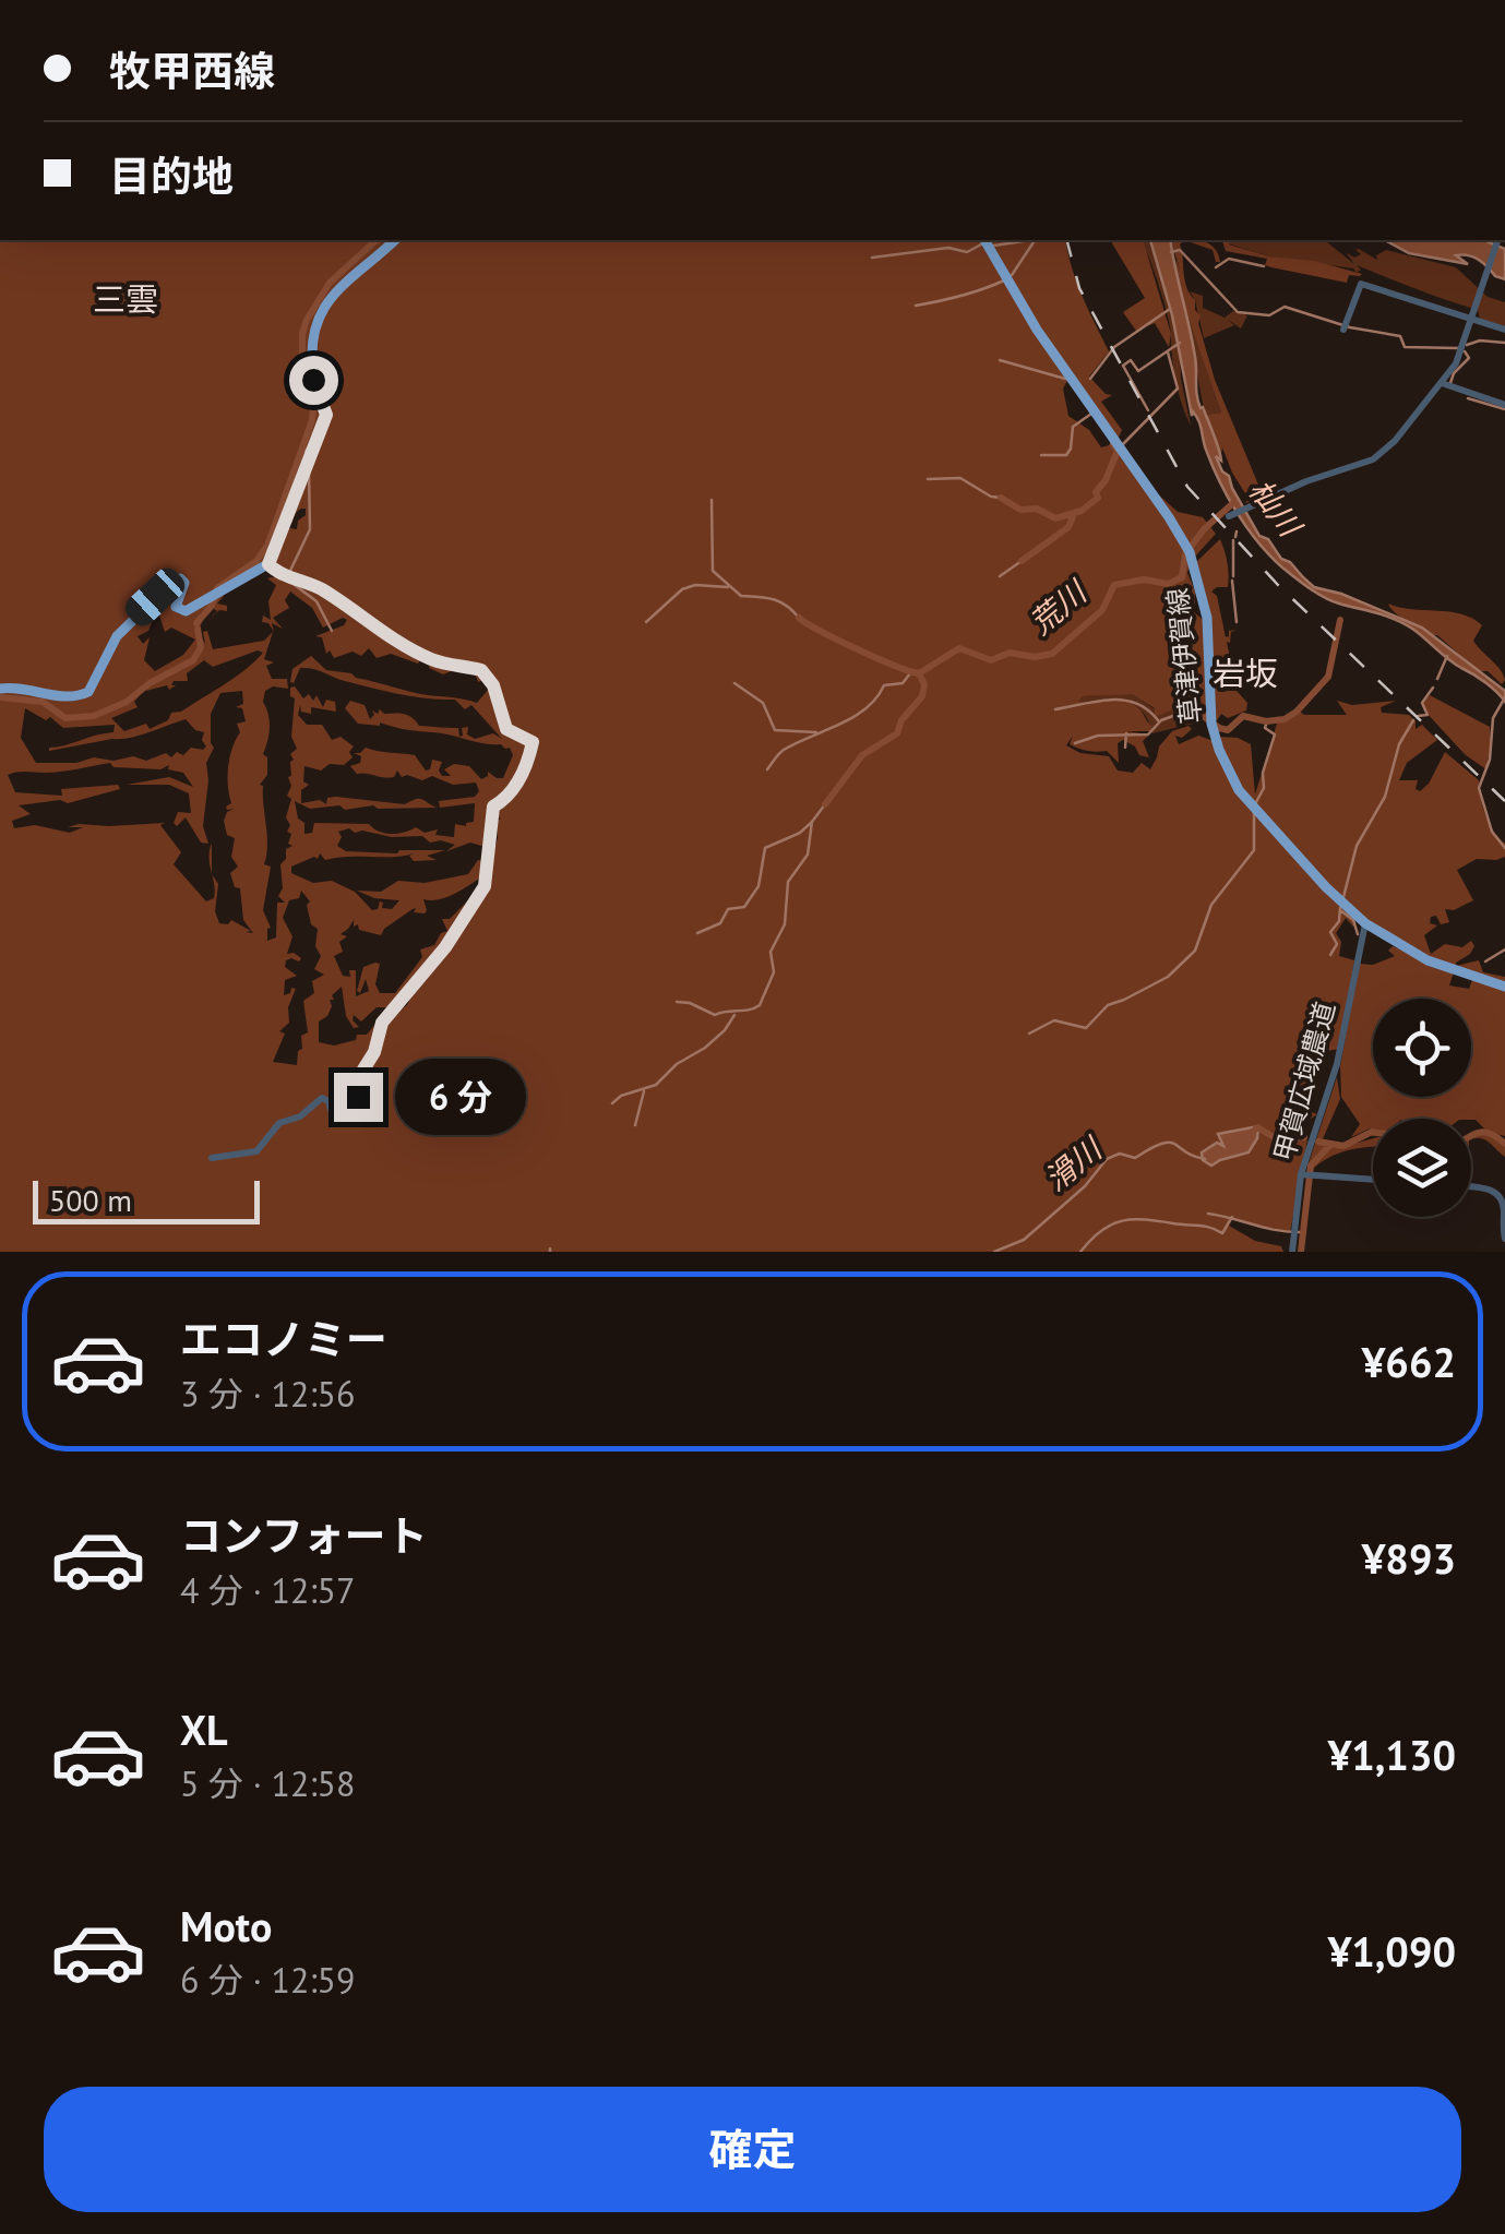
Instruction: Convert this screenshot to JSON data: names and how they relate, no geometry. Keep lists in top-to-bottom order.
{
  "streets": {
    "main road": ["草津伊賀線"],
    "street": ["甲賀広域農道"]
  },
  "crossings": [
    ["草津伊賀線", "甲賀広域農道"]
  ],
  "districts": ["三雲", "岩坂"],
  "water": ["杣川", "荒川", "滑川"],
  "scale_bar": "500 m",
  "page": {
    "banner": ["牧甲西線", "目的地"],
    "bubble": "6 分",
    "scale": "500 m",
    "list": [
      {
        "name": "エコノミー",
        "note": "3 分 · 12:56",
        "value": "¥662"
      },
      {
        "name": "コンフォート",
        "note": "4 分 · 12:57",
        "value": "¥893"
      },
      {
        "name": "XL",
        "note": "5 分 · 12:58",
        "value": "¥1,130"
      },
      {
        "name": "Moto",
        "note": "6 分 · 12:59",
        "value": "¥1,090"
      }
    ],
    "buttons": "確定"
  }
}
